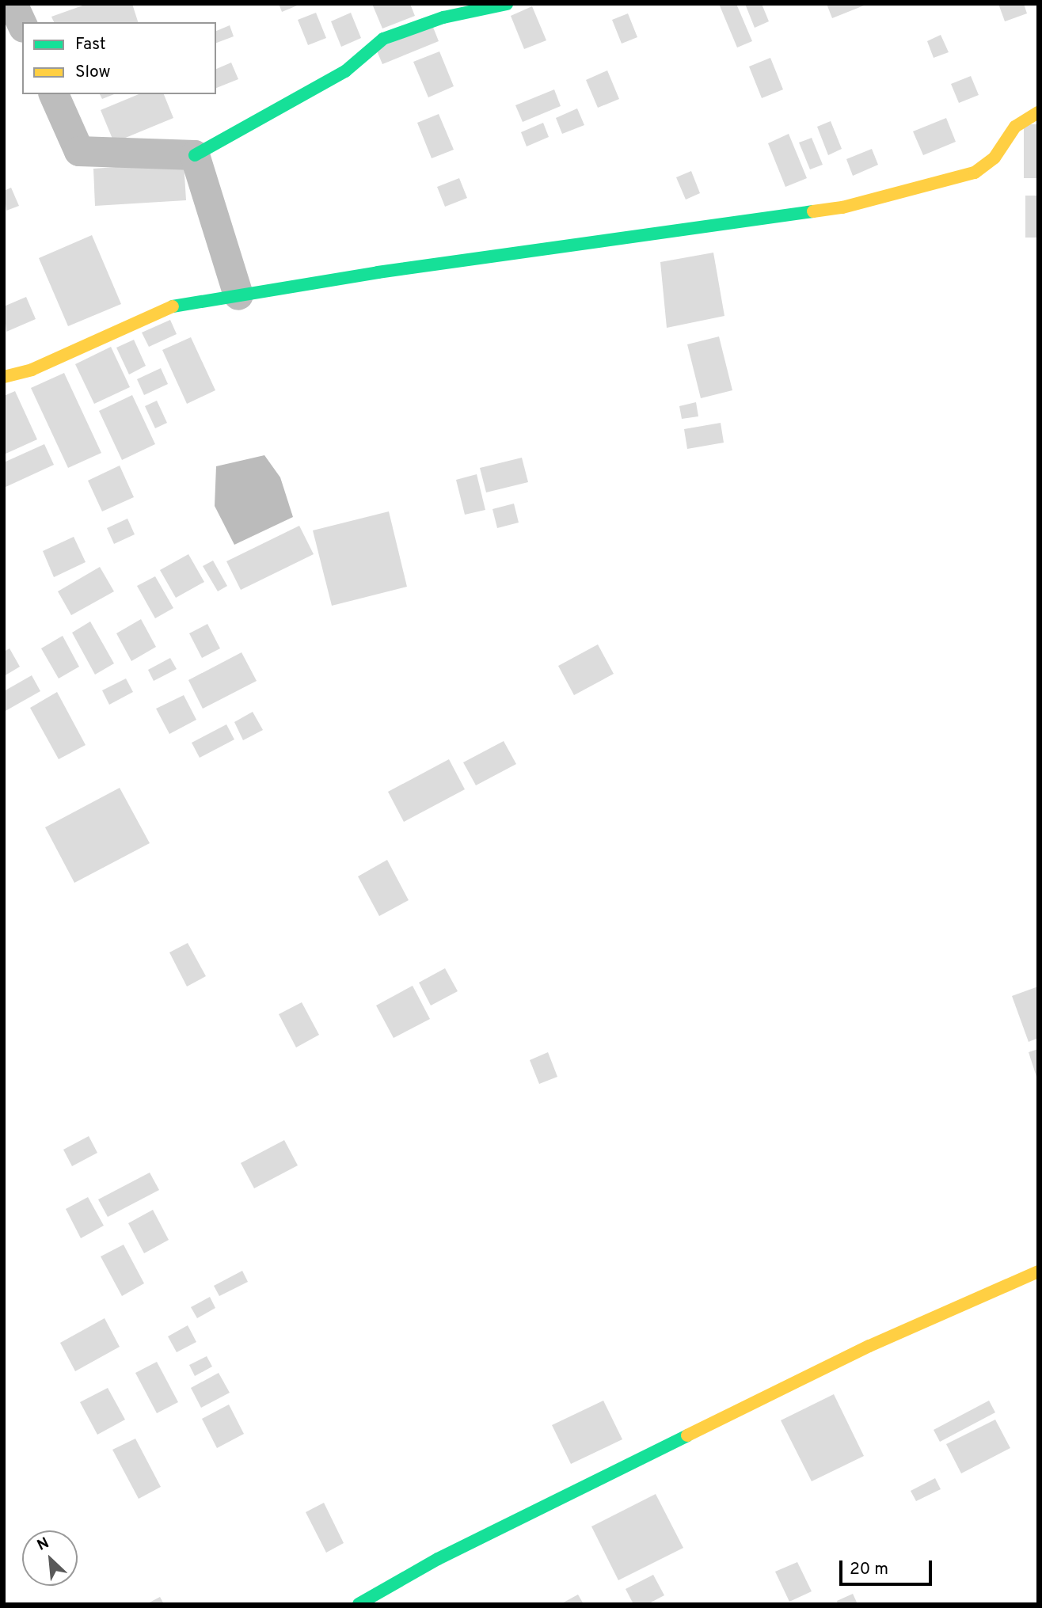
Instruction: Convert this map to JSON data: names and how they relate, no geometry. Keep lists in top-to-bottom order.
{
  "legend": ["Fast", "Slow"],
  "scale_bar": "20 m",
  "north": "top left"
}
